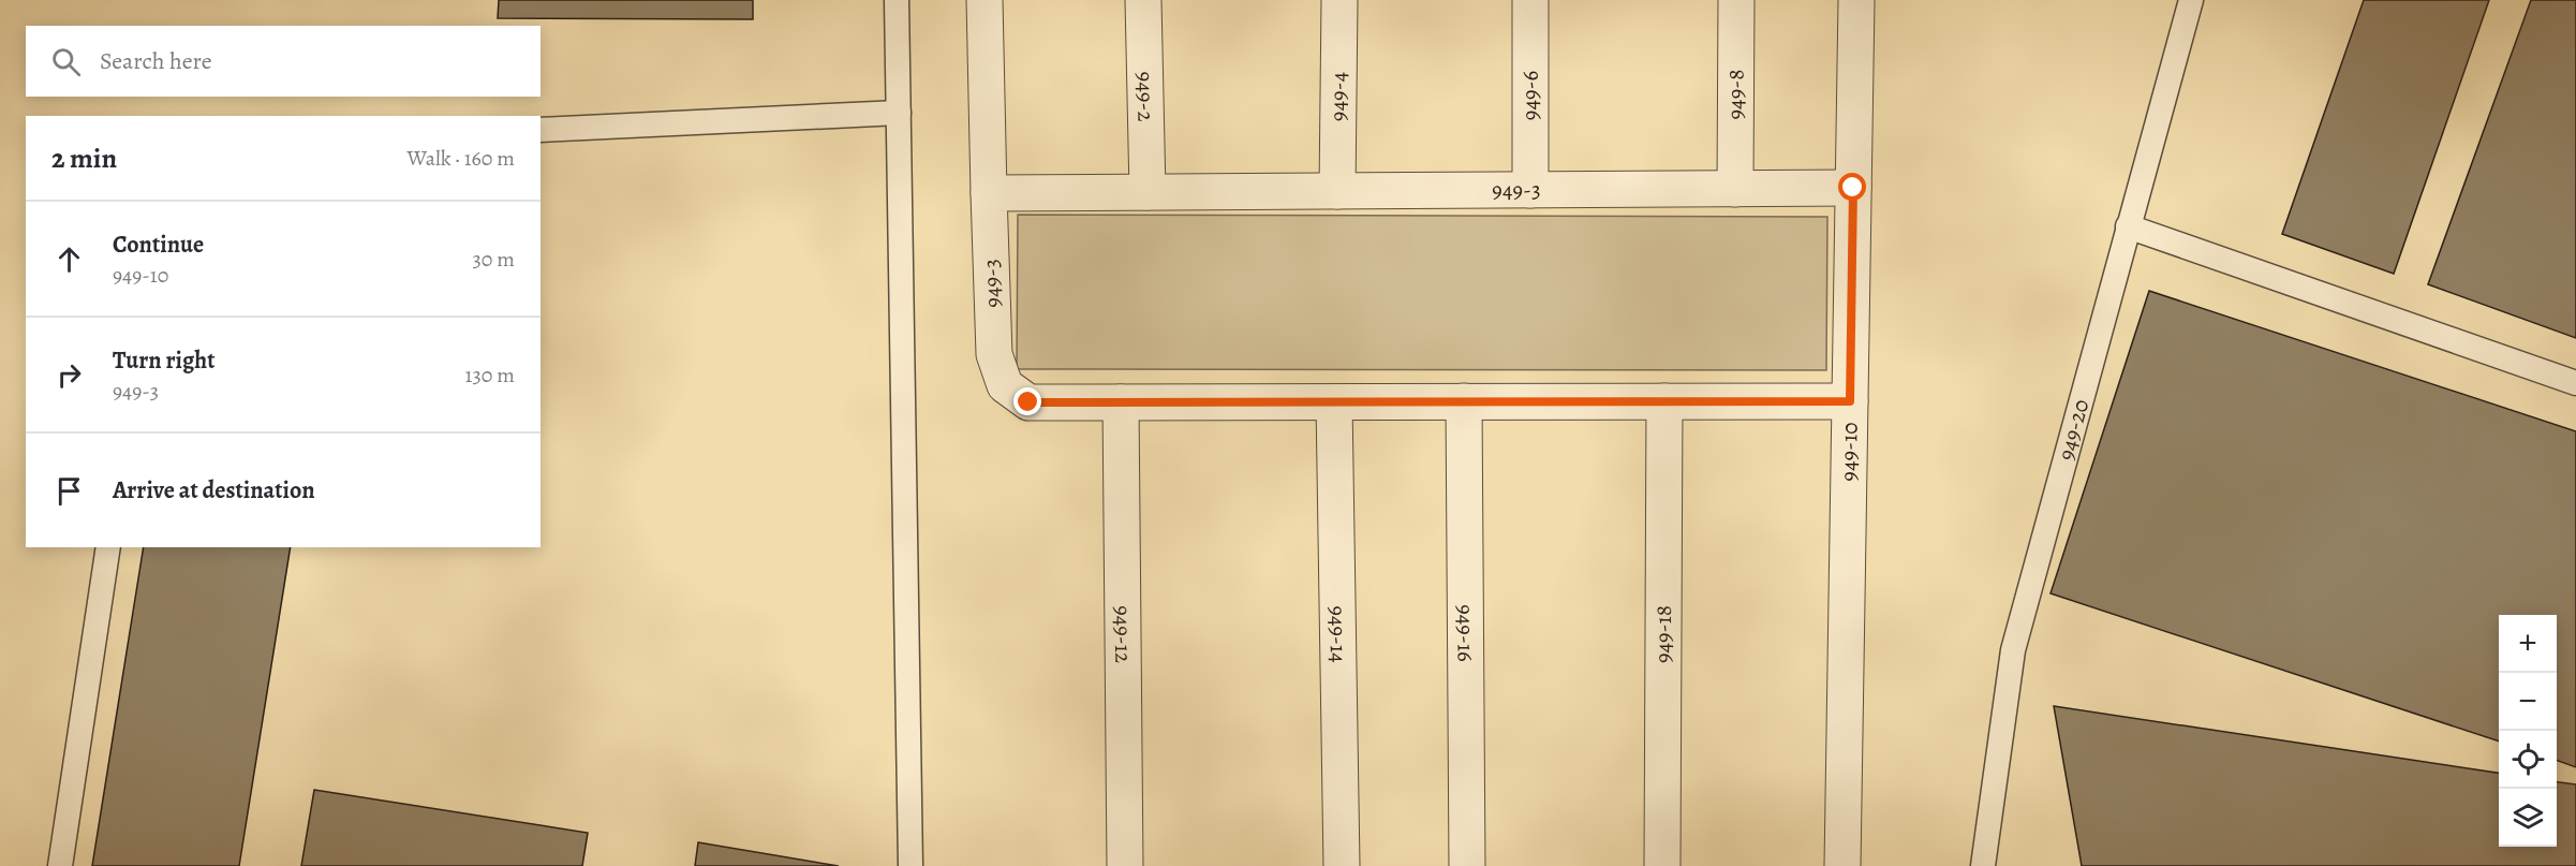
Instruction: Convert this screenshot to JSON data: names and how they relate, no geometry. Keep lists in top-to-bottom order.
{
  "streets": {
    "street": [
      "949-8",
      "949-4",
      "949-6",
      "949-2",
      "949-3",
      "949-10",
      "949-12",
      "949-14",
      "949-16",
      "949-18"
    ],
    "lane": ["949-20"]
  },
  "crossings": [
    ["949-8", "949-3"],
    ["949-4", "949-3"],
    ["949-6", "949-3"],
    ["949-2", "949-3"],
    ["949-3", "949-10"],
    ["949-3", "949-12"],
    ["949-3", "949-14"],
    ["949-3", "949-16"],
    ["949-3", "949-18"]
  ],
  "page": {
    "search": "Search here",
    "heading": ["2 min", "Walk · 160 m"],
    "list": [
      ["Continue", "949-10", "30 m"],
      ["Turn right", "949-3", "130 m"],
      "Arrive at destination"
    ],
    "map_buttons": ["+", "−"]
  }
}
